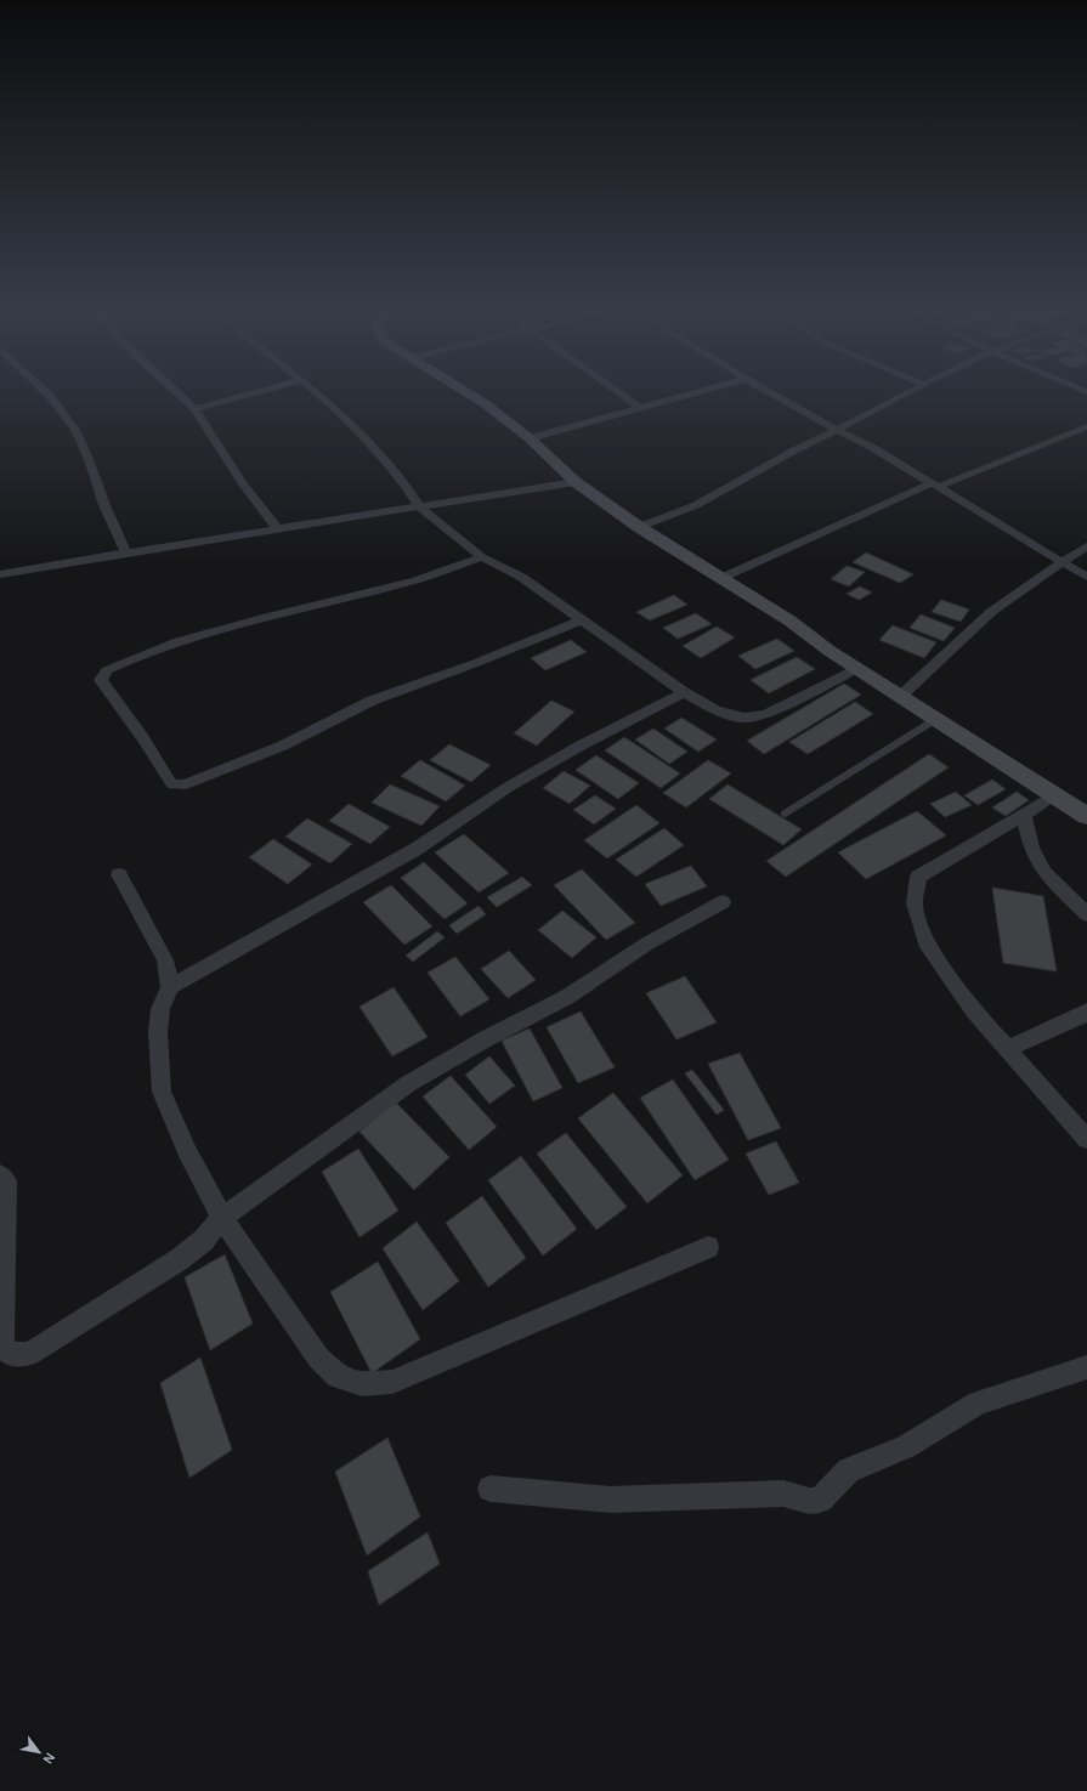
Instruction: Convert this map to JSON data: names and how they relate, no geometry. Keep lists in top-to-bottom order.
{
  "north": "bottom right"
}
